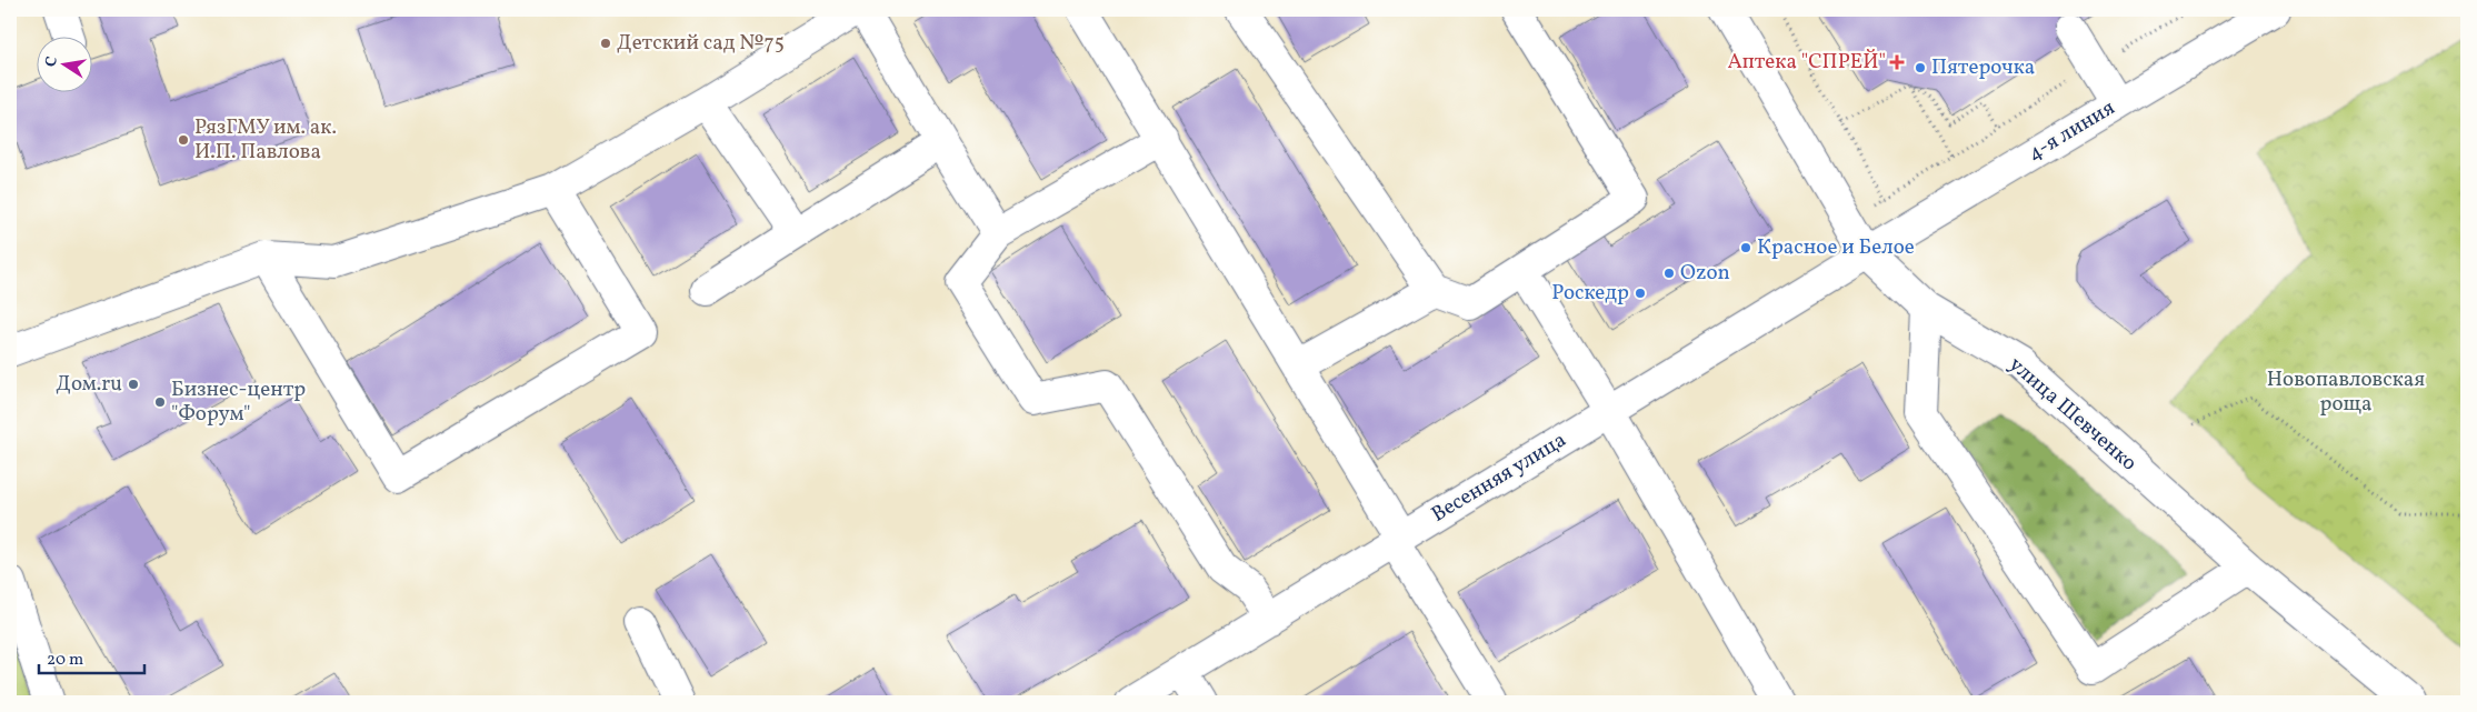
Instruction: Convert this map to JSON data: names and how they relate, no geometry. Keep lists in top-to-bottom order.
{
  "streets": {
    "street": ["4-я линия", "улица Шевченко", "Весенняя улица"]
  },
  "crossings": [
    ["4-я линия", "улица Шевченко"],
    ["4-я линия", "Весенняя улица"],
    ["улица Шевченко", "Весенняя улица"]
  ],
  "parks": ["Новопавловская роща"],
  "places": {
    "other": [
      "Детский сад №75",
      "Пятерочка",
      "РязГМУ им. ак. И.П. Павлова",
      "Красное и Белое",
      "Ozon",
      "Роскедр",
      "Дом.ru",
      "Бизнес-центр \"Форум\""
    ],
    "health": ["Аптека \"СПРЕЙ\""]
  },
  "scale_bar": "20 m",
  "north": "left"
}
